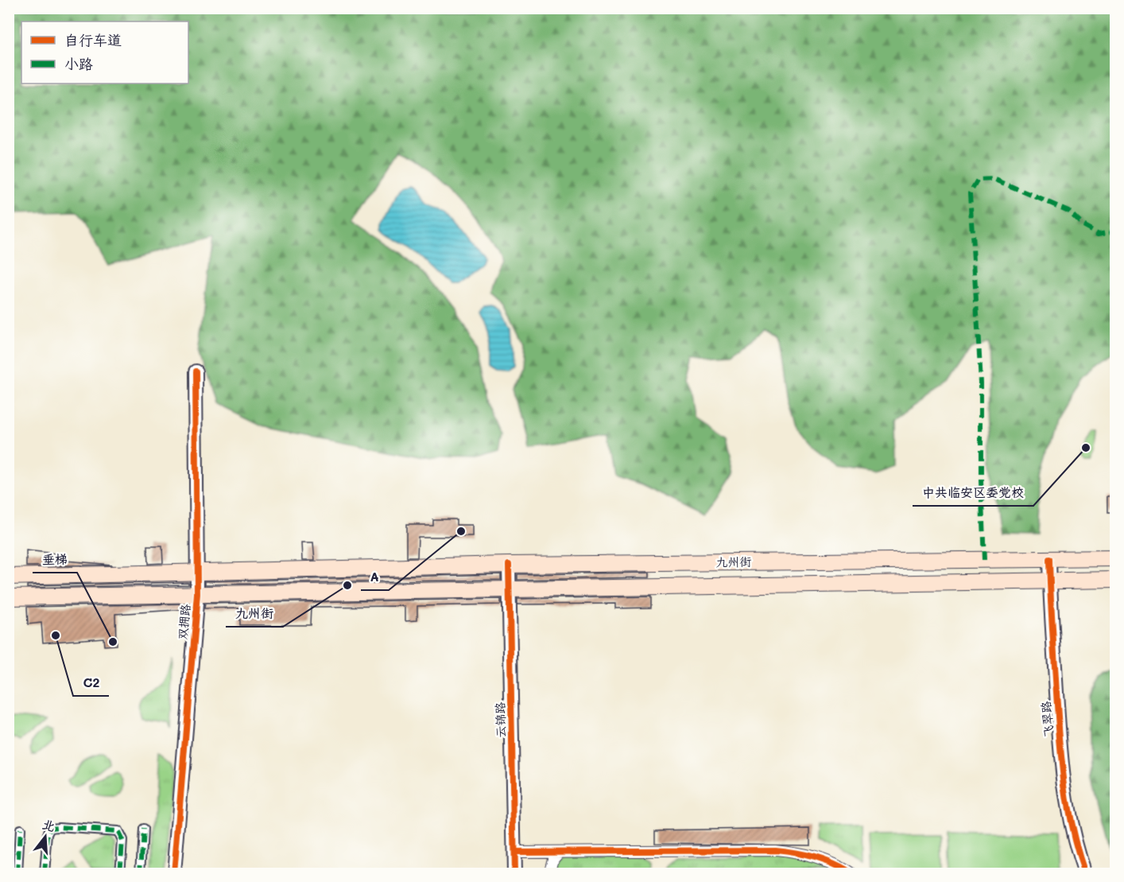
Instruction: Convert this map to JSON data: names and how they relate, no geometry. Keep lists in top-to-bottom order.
{
  "streets": {
    "main road": ["九州街"],
    "street": ["双拥路", "飞翠路", "云锦路"]
  },
  "crossings": [
    ["九州街", "双拥路"],
    ["九州街", "飞翠路"],
    ["九州街", "云锦路"]
  ],
  "places": [
    "中共临安区委党校",
    "A",
    "九州街",
    "C2",
    "垂梯"
  ],
  "legend": ["自行车道", "小路"],
  "north": "top"
}
